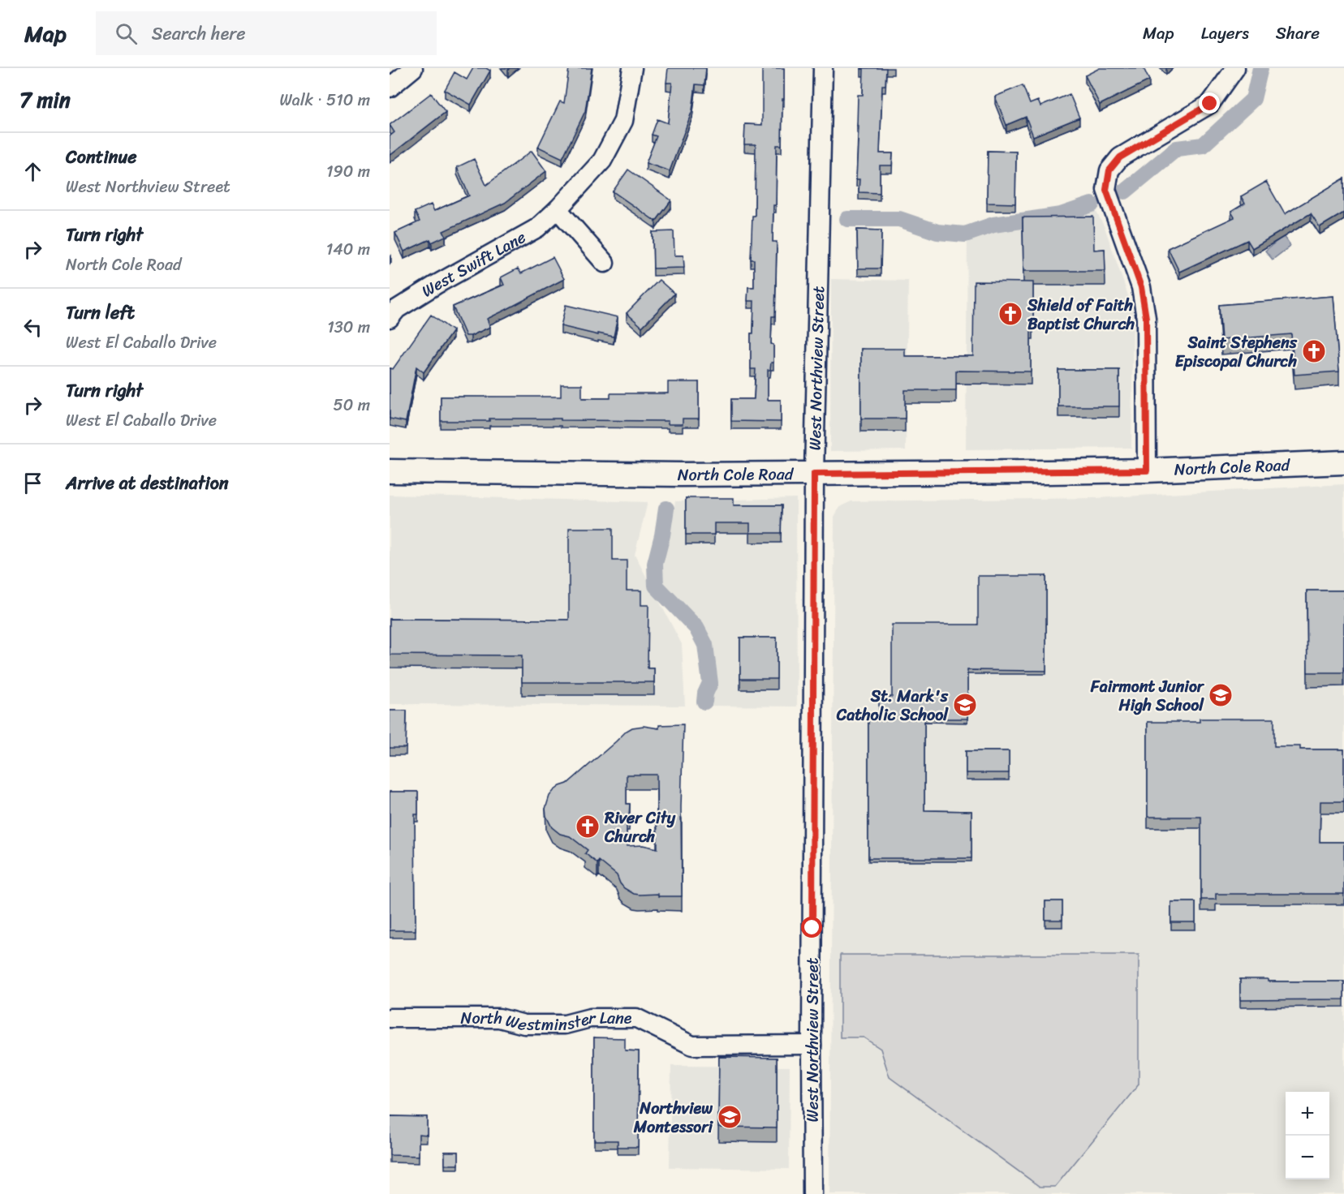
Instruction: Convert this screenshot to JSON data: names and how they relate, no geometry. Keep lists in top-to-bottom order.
{
  "streets": {
    "main road": ["North Cole Road"],
    "street": ["West Swift Lane", "West Northview Street", "North Westminster Lane"]
  },
  "crossings": [
    ["West Northview Street", "North Cole Road"],
    ["West Northview Street", "North Westminster Lane"]
  ],
  "places": {
    "church": ["Shield of Faith Baptist Church", "Saint Stephens Episcopal Church", "River City Church"],
    "school or university": ["Fairmont Junior High School", "St. Mark's Catholic School", "Northview Montessori"]
  },
  "page": {
    "header": "Map",
    "search": "Search here",
    "nav": ["Map", "Layers", "Share"],
    "heading": ["7 min", "Walk · 510 m"],
    "list": [
      ["Continue", "West Northview Street", "190 m"],
      ["Turn right", "North Cole Road", "140 m"],
      ["Turn left", "West El Caballo Drive", "130 m"],
      ["Turn right", "West El Caballo Drive", "50 m"],
      "Arrive at destination"
    ],
    "map_buttons": ["+", "−"]
  }
}
